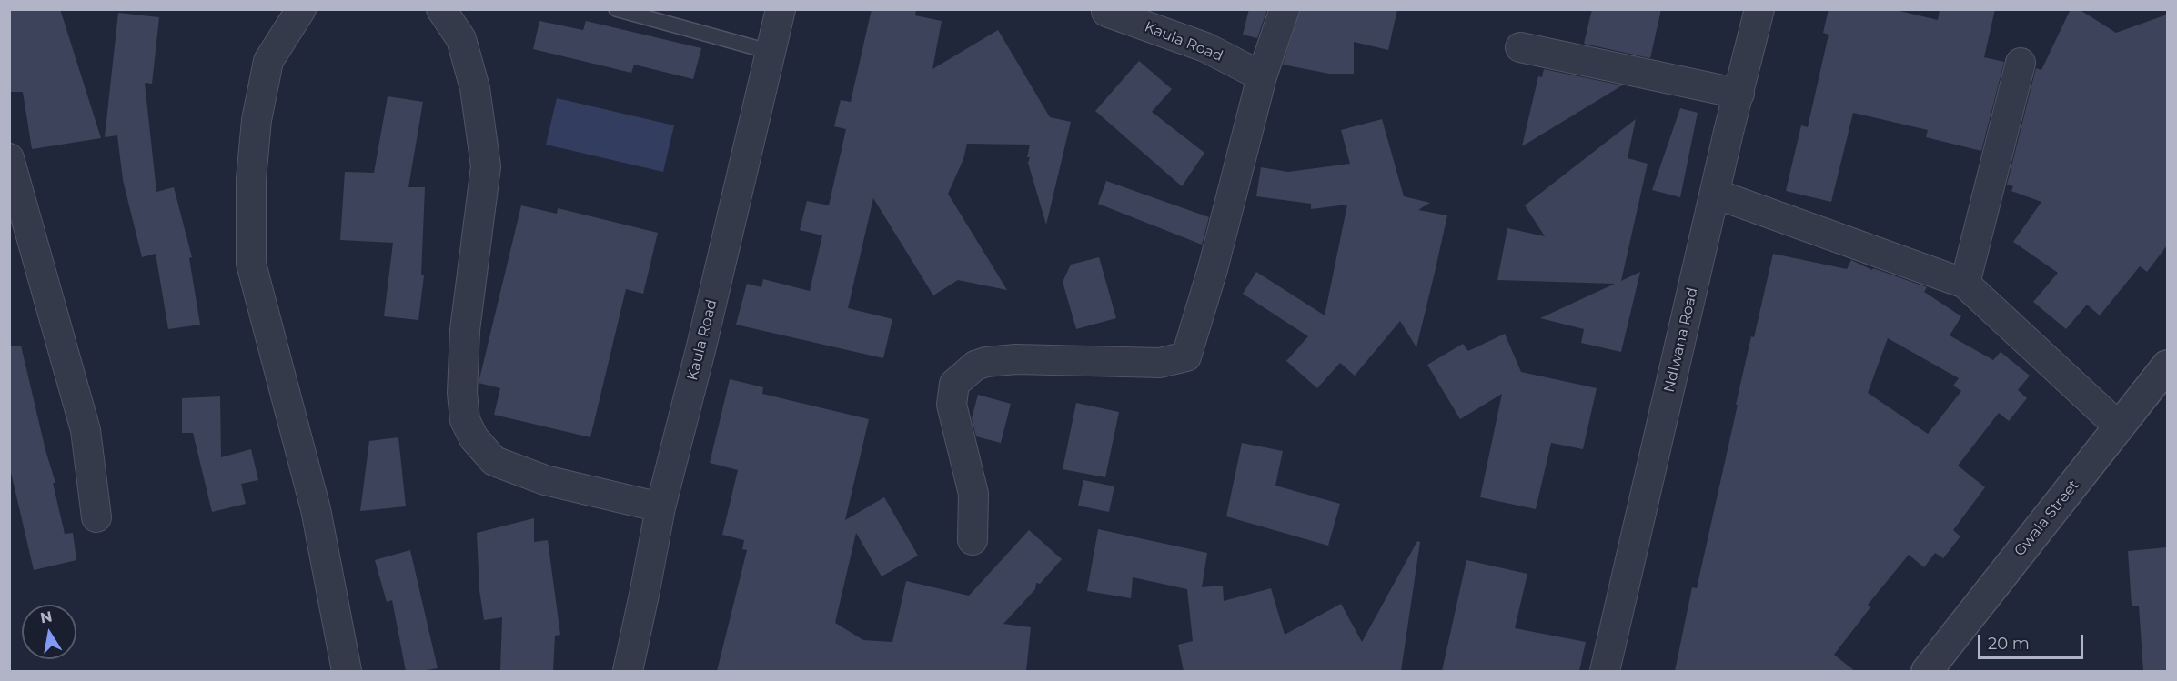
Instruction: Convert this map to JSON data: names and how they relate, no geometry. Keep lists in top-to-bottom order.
{
  "streets": {
    "street": ["Kaula Road", "Ndlwana Road", "Gwala Street"]
  },
  "scale_bar": "20 m",
  "north": "top"
}
